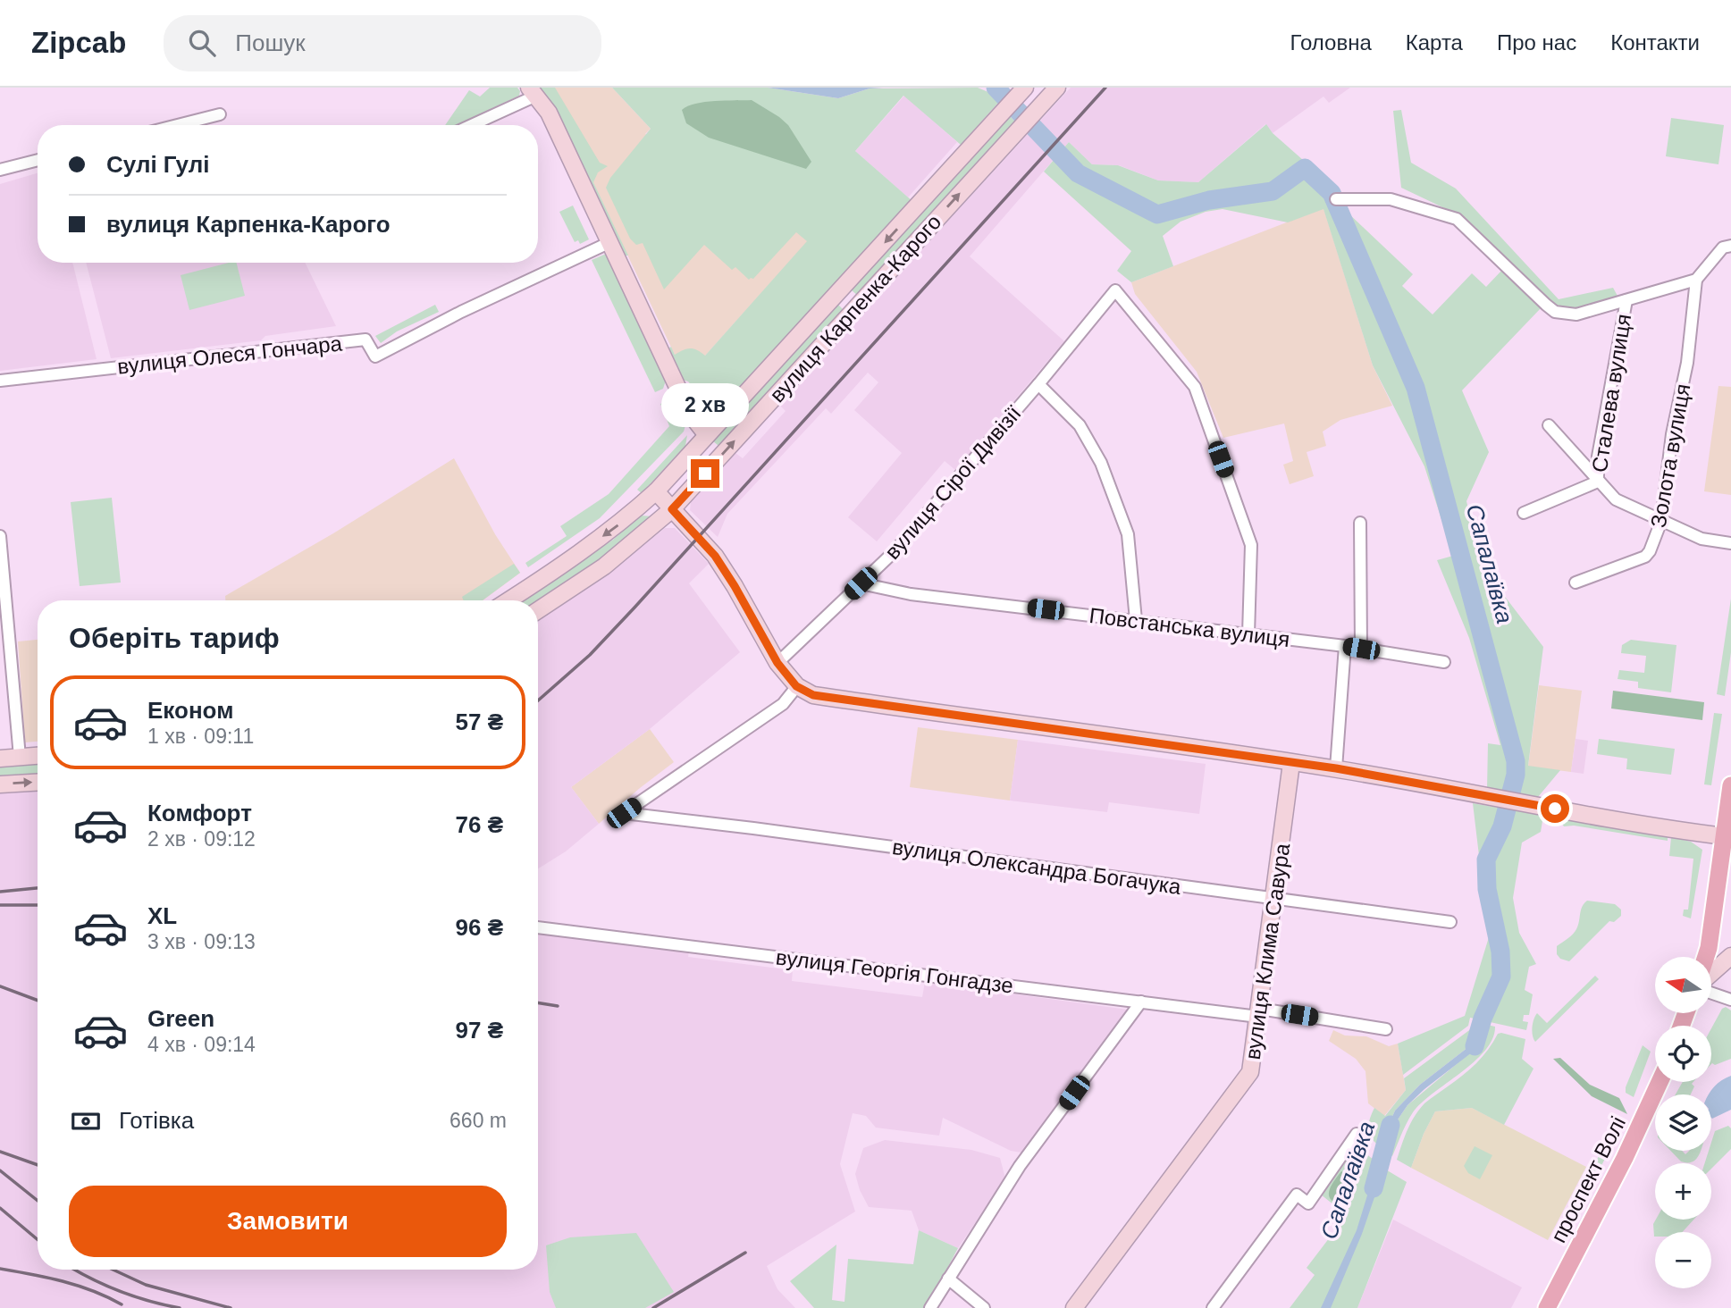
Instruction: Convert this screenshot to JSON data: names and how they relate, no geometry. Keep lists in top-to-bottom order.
{
  "streets": {
    "main road": ["проспект Волі"],
    "street": [
      "вулиця Карпенка-Карого",
      "вулиця Олеся Гончара",
      "Сталева вулиця",
      "Золота вулиця",
      "вулиця Сірої Дивізії",
      "Повстанська вулиця",
      "вулиця Олександра Богачука",
      "вулиця Клима Савура",
      "вулиця Георгія Гонгадзе"
    ]
  },
  "crossings": [
    ["вулиця Сірої Дивізії", "Повстанська вулиця"],
    ["вулиця Олександра Богачука", "вулиця Клима Савура"],
    ["вулиця Клима Савура", "вулиця Георгія Гонгадзе"]
  ],
  "water": ["Сапалаївка"],
  "north": "left",
  "page": {
    "header": "Zipcab",
    "search": "Пошук",
    "nav": [
      "Головна",
      "Карта",
      "Про нас",
      "Контакти"
    ],
    "banner": ["Сулі Гулі", "вулиця Карпенка-Карого"],
    "bubble": "2 хв",
    "heading": "Оберіть тариф",
    "list": [
      {
        "name": "Економ",
        "note": "1 хв · 09:11",
        "value": "57 ₴"
      },
      {
        "name": "Комфорт",
        "note": "2 хв · 09:12",
        "value": "76 ₴"
      },
      {
        "name": "XL",
        "note": "3 хв · 09:13",
        "value": "96 ₴"
      },
      {
        "name": "Green",
        "note": "4 хв · 09:14",
        "value": "97 ₴"
      }
    ],
    "map_buttons": ["+", "−"],
    "pay": ["Готівка", "660 m"],
    "buttons": "Замовити"
  }
}
